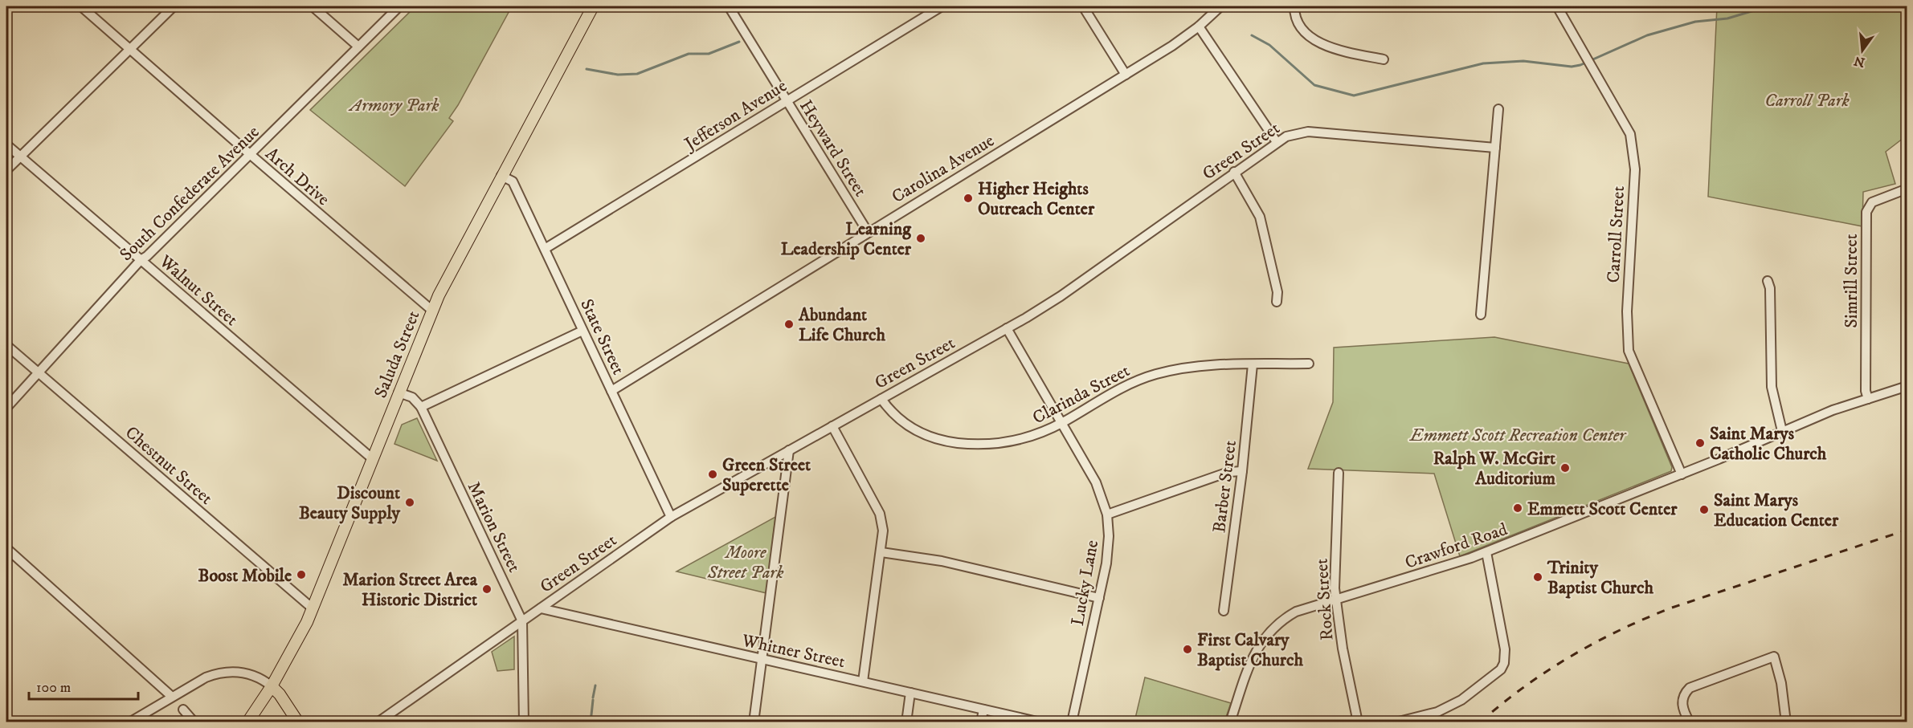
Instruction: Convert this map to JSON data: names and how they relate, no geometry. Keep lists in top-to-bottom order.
{
  "streets": {
    "main road": ["Saluda Street"],
    "street": [
      "Jefferson Avenue",
      "Heyward Street",
      "Green Street",
      "Carolina Avenue",
      "Arch Drive",
      "South Confederate Avenue",
      "Carroll Street",
      "Simrill Street",
      "Walnut Street",
      "State Street",
      "Clarinda Street",
      "Chestnut Street",
      "Barber Street",
      "Marion Street",
      "Crawford Road",
      "Lucky Lane",
      "Rock Street",
      "Whitner Street"
    ]
  },
  "crossings": [
    ["Jefferson Avenue", "Heyward Street"],
    ["Jefferson Avenue", "State Street"],
    ["Heyward Street", "Carolina Avenue"],
    ["Green Street", "State Street"],
    ["Green Street", "Clarinda Street"],
    ["Green Street", "Marion Street"],
    ["Green Street", "Lucky Lane"],
    ["Green Street", "Whitner Street"],
    ["Carolina Avenue", "State Street"],
    ["Arch Drive", "South Confederate Avenue"],
    ["Arch Drive", "Saluda Street"],
    ["South Confederate Avenue", "Walnut Street"],
    ["South Confederate Avenue", "Chestnut Street"],
    ["Carroll Street", "Crawford Road"],
    ["Simrill Street", "Crawford Road"],
    ["Walnut Street", "Saluda Street"],
    ["State Street", "Saluda Street"],
    ["Saluda Street", "Chestnut Street"],
    ["Clarinda Street", "Barber Street"],
    ["Clarinda Street", "Lucky Lane"],
    ["Crawford Road", "Rock Street"]
  ],
  "parks": [
    "Carroll Park",
    "Armory Park",
    "Emmett Scott Recreation Center",
    "Moore Street Park"
  ],
  "places": [
    "Higher Heights Outreach Center",
    "Learning Leadership Center",
    "Abundant Life Church",
    "Saint Marys Catholic Church",
    "Ralph W. McGirt Auditorium",
    "Green Street Superette",
    "Discount Beauty Supply",
    "Emmett Scott Center",
    "Saint Marys Education Center",
    "Boost Mobile",
    "Trinity Baptist Church",
    "Marion Street Area Historic District",
    "First Calvary Baptist Church"
  ],
  "scale_bar": "100 m",
  "north": "bottom"
}
